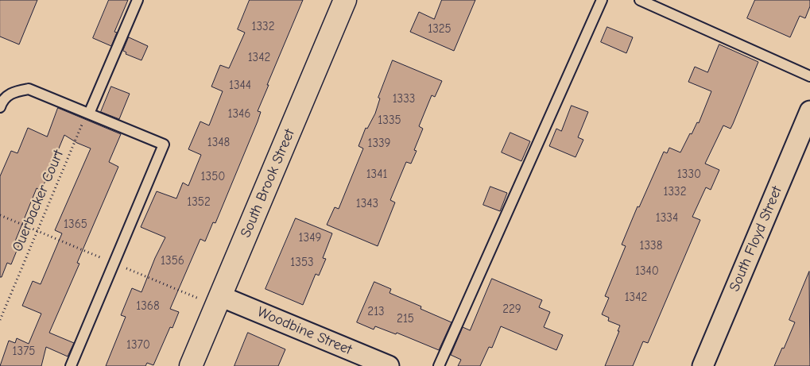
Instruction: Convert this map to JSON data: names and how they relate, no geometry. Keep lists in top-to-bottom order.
{
  "streets": {
    "street": ["South Brook Street", "South Floyd Street", "Woodbine Street"],
    "path": ["Ouerbacker Court"]
  },
  "crossings": [
    ["South Brook Street", "Woodbine Street"]
  ],
  "house_numbers": [
    "1332",
    "1325",
    "1342",
    "1344",
    "1333",
    "1346",
    "1335",
    "1348",
    "1339",
    "1341",
    "1330",
    "1350",
    "1332",
    "1352",
    "1343",
    "1334",
    "1365",
    "1349",
    "1338",
    "1356",
    "1353",
    "1340",
    "1342",
    "1368",
    "229",
    "213",
    "215",
    "1370",
    "1375"
  ]
}
